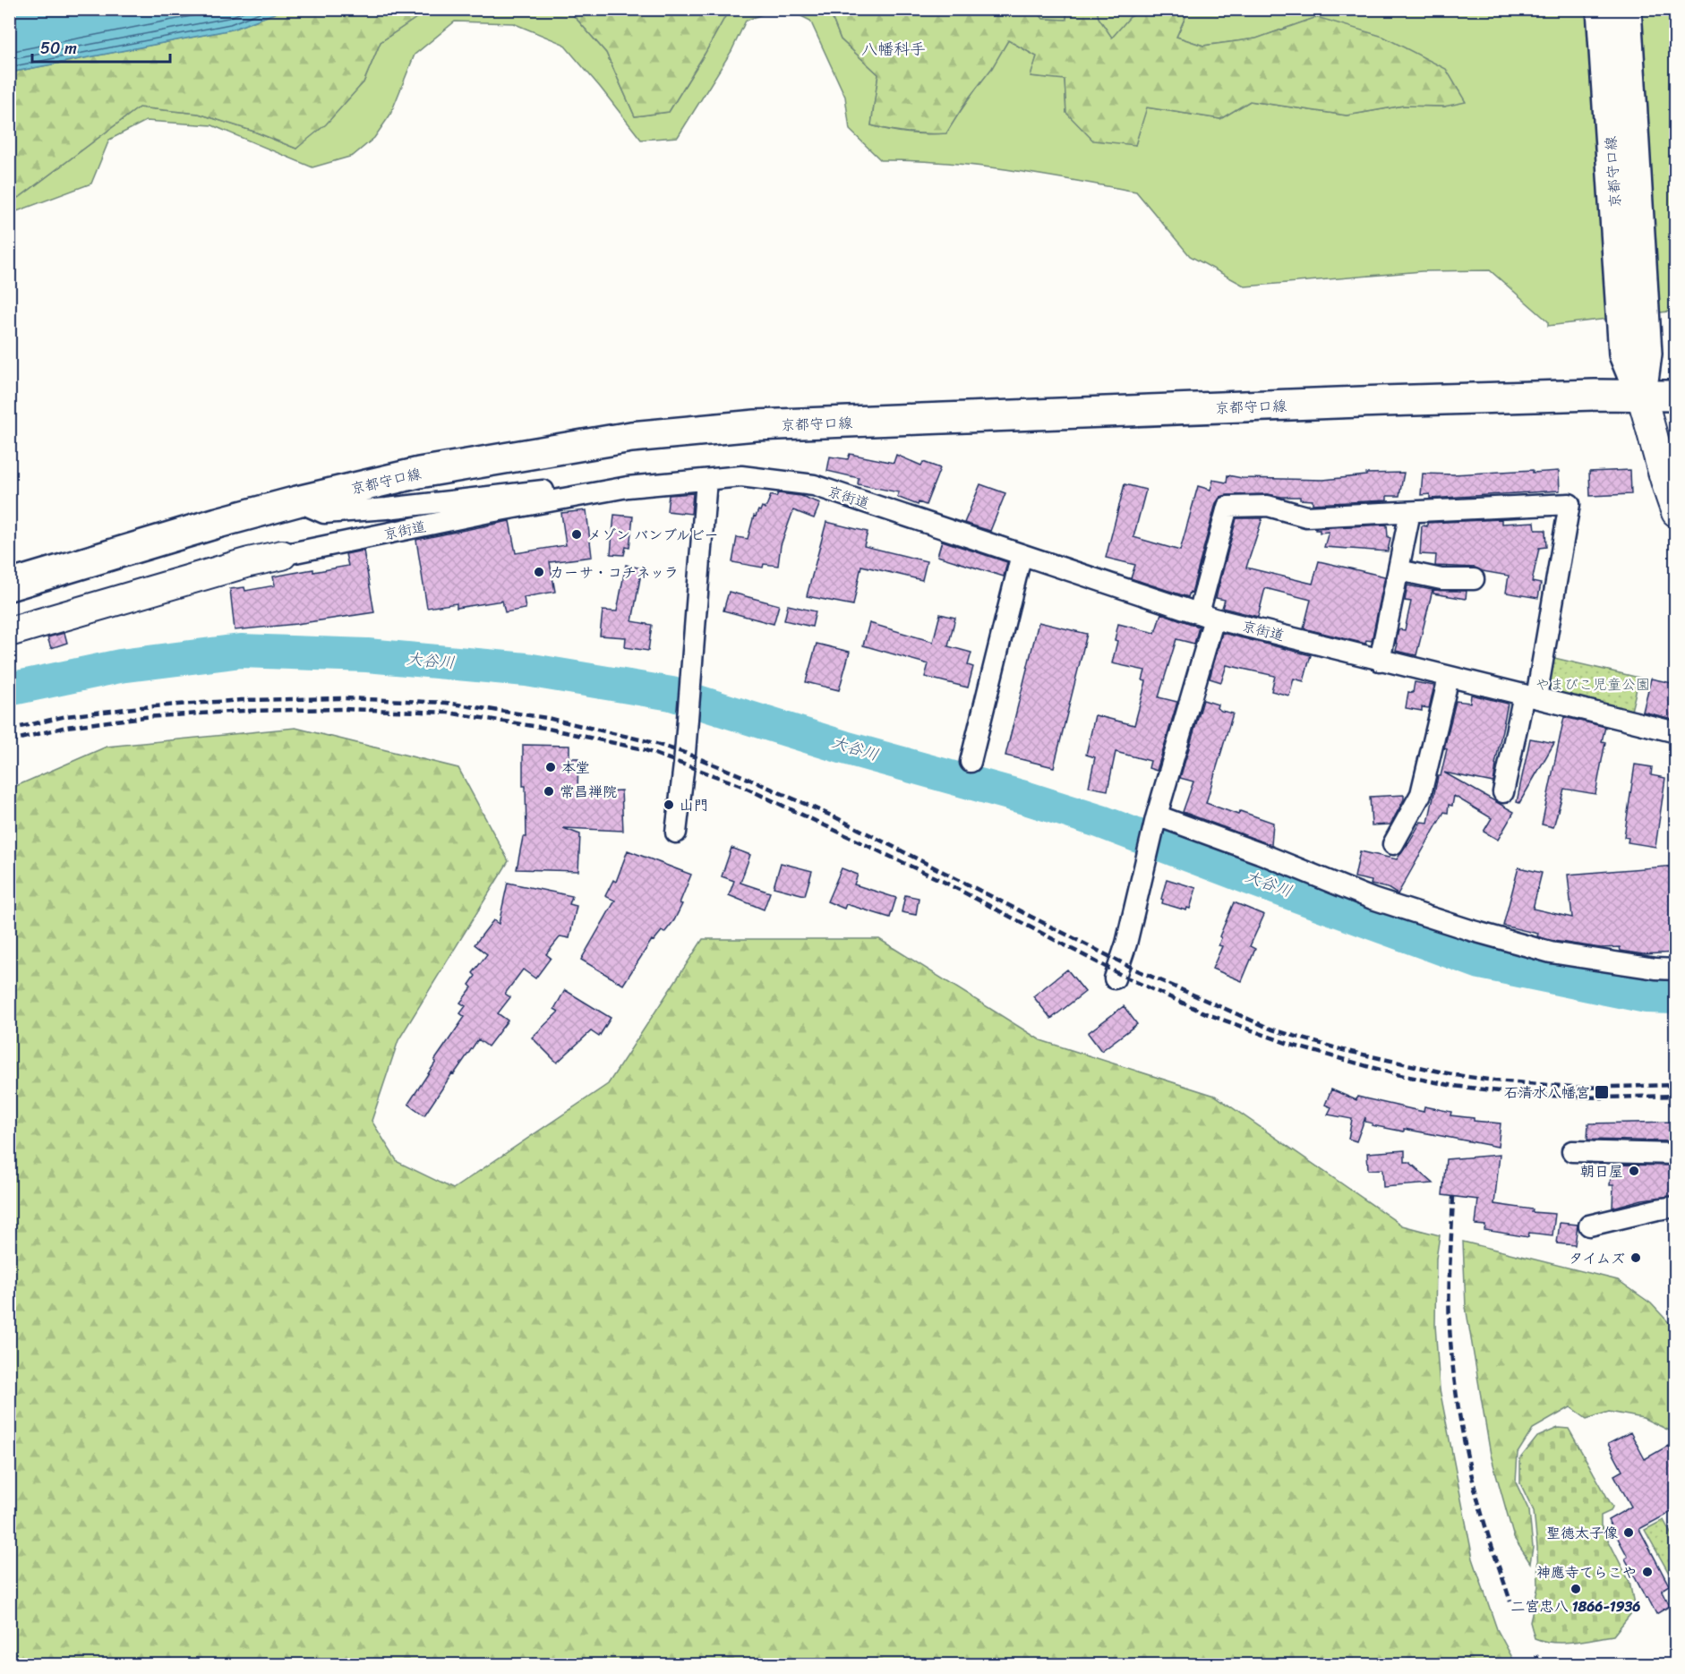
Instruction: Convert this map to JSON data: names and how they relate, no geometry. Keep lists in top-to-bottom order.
{
  "streets": {
    "main road": ["京都守口線"],
    "street": ["京街道"]
  },
  "districts": ["八幡科手"],
  "water": ["大谷川"],
  "parks": ["やまびこ児童公園"],
  "places": {
    "other": [
      "メゾン バンブルビー",
      "カーサ・コチネッラ",
      "本堂",
      "常昌禅院",
      "山門",
      "朝日屋",
      "タイムズ",
      "聖徳太子像",
      "神應寺てらこや",
      "二宮忠八 1866-1936"
    ],
    "transit": ["石清水八幡宮"]
  },
  "scale_bar": "50 m"
}
